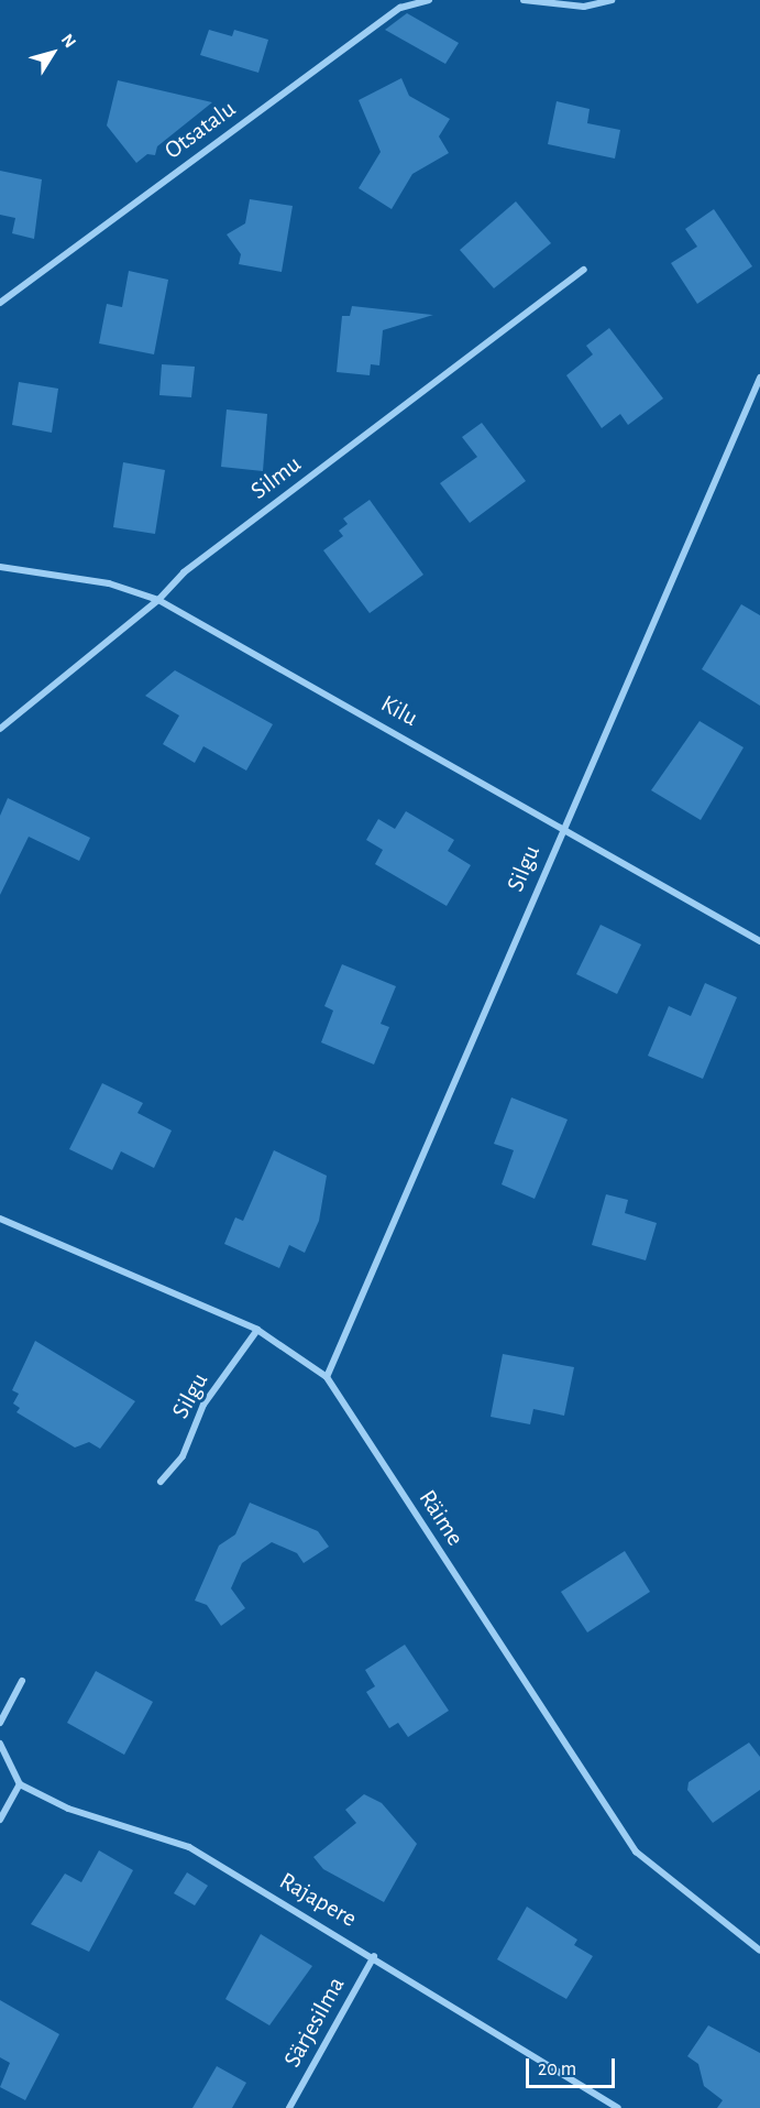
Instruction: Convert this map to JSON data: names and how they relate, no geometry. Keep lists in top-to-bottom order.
{
  "streets": {
    "street": [
      "Otsatalu",
      "Silmu",
      "Kilu",
      "Silgu",
      "Räime",
      "Rajapere",
      "Särjesilma"
    ]
  },
  "crossings": [
    ["Silmu", "Kilu"],
    ["Kilu", "Silgu"],
    ["Silgu", "Räime"],
    ["Rajapere", "Särjesilma"]
  ],
  "scale_bar": "20 m",
  "north": "top right"
}
